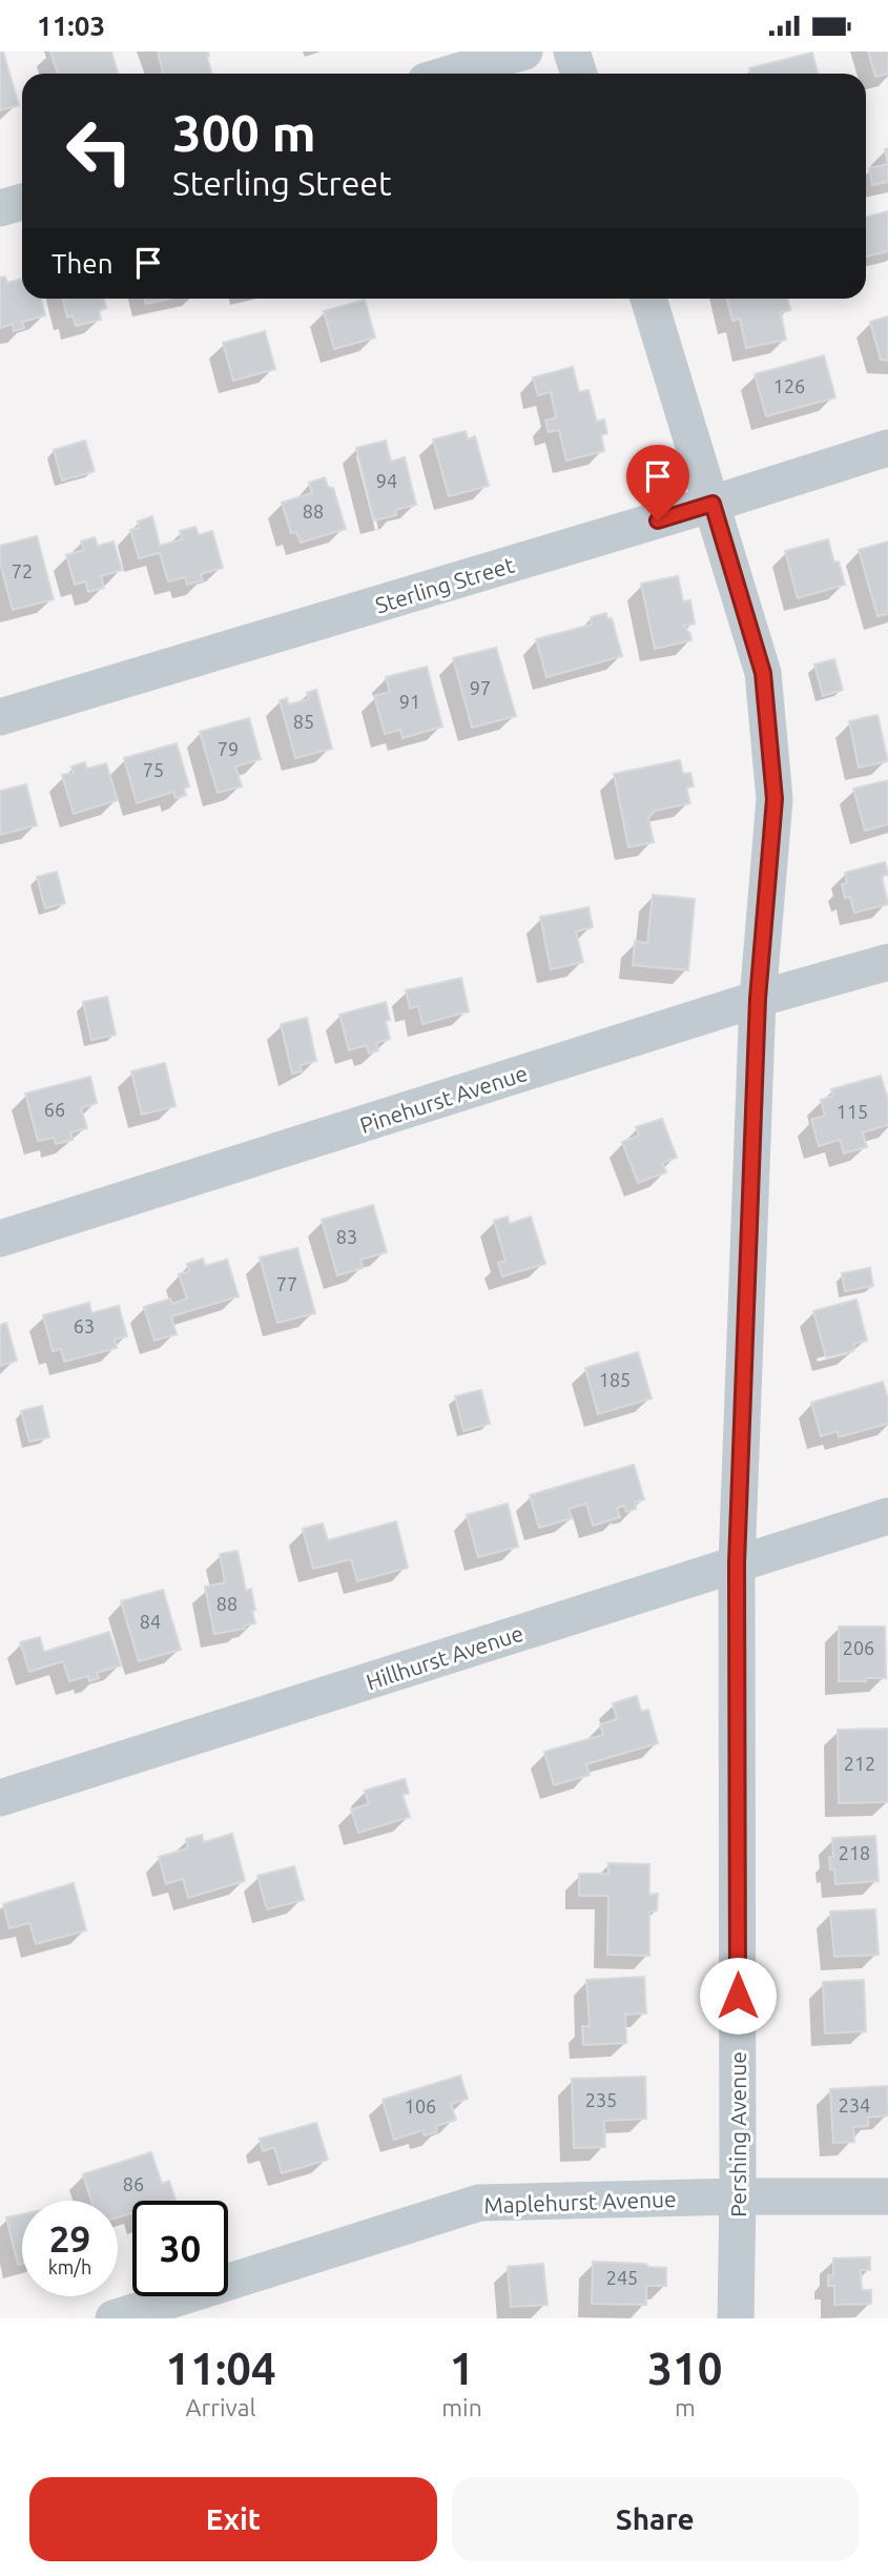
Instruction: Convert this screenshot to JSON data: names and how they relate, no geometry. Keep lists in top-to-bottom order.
{
  "streets": {
    "street": [
      "Sterling Street",
      "Pinehurst Avenue",
      "Hillhurst Avenue",
      "Pershing Avenue",
      "Maplehurst Avenue"
    ]
  },
  "crossings": [
    ["Sterling Street", "Pershing Avenue"],
    ["Pinehurst Avenue", "Pershing Avenue"],
    ["Hillhurst Avenue", "Pershing Avenue"],
    ["Pershing Avenue", "Maplehurst Avenue"]
  ],
  "house_numbers": [
    "126",
    "94",
    "88",
    "72",
    "97",
    "91",
    "85",
    "79",
    "75",
    "66",
    "115",
    "83",
    "77",
    "63",
    "185",
    "88",
    "84",
    "206",
    "212",
    "218",
    "235",
    "234",
    "106",
    "86",
    "245"
  ],
  "page": {
    "status": "11:03",
    "turn": ["300 m", "Sterling Street"],
    "then": "Then",
    "speed": "29 km/h",
    "limit": "30",
    "eta": [
      "11:04",
      "Arrival",
      "1",
      "min",
      "310",
      "m"
    ],
    "buttons": ["Exit", "Share"]
  }
}
